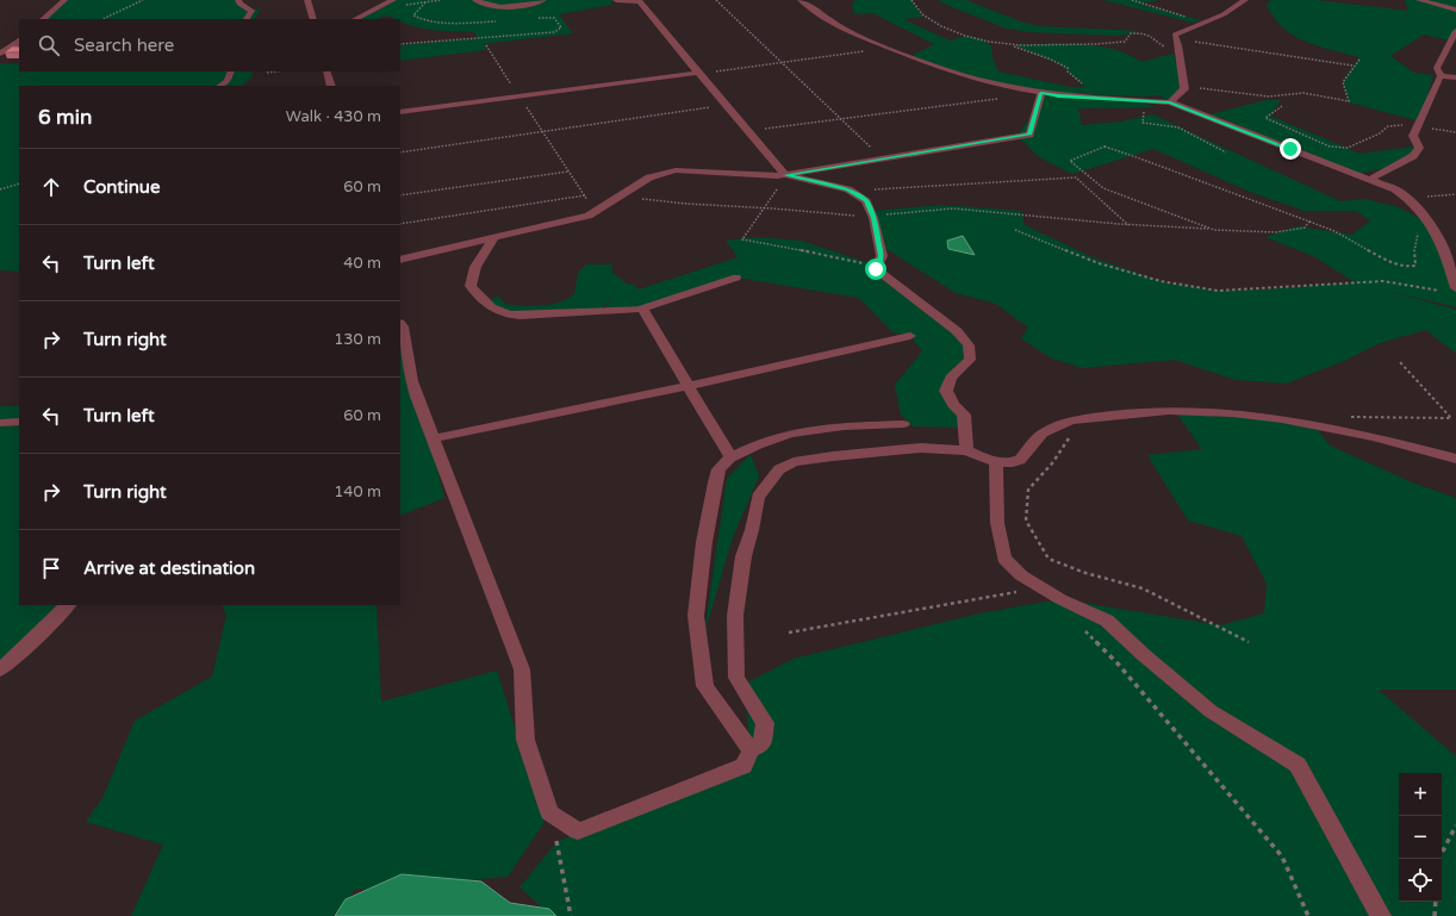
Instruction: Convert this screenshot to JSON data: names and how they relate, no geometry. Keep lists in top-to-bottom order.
{
  "page": {
    "search": "Search here",
    "heading": ["6 min", "Walk · 430 m"],
    "list": [
      ["Continue", "60 m"],
      ["Turn left", "40 m"],
      ["Turn right", "130 m"],
      ["Turn left", "60 m"],
      ["Turn right", "140 m"],
      "Arrive at destination"
    ],
    "map_buttons": ["+", "−"]
  }
}
